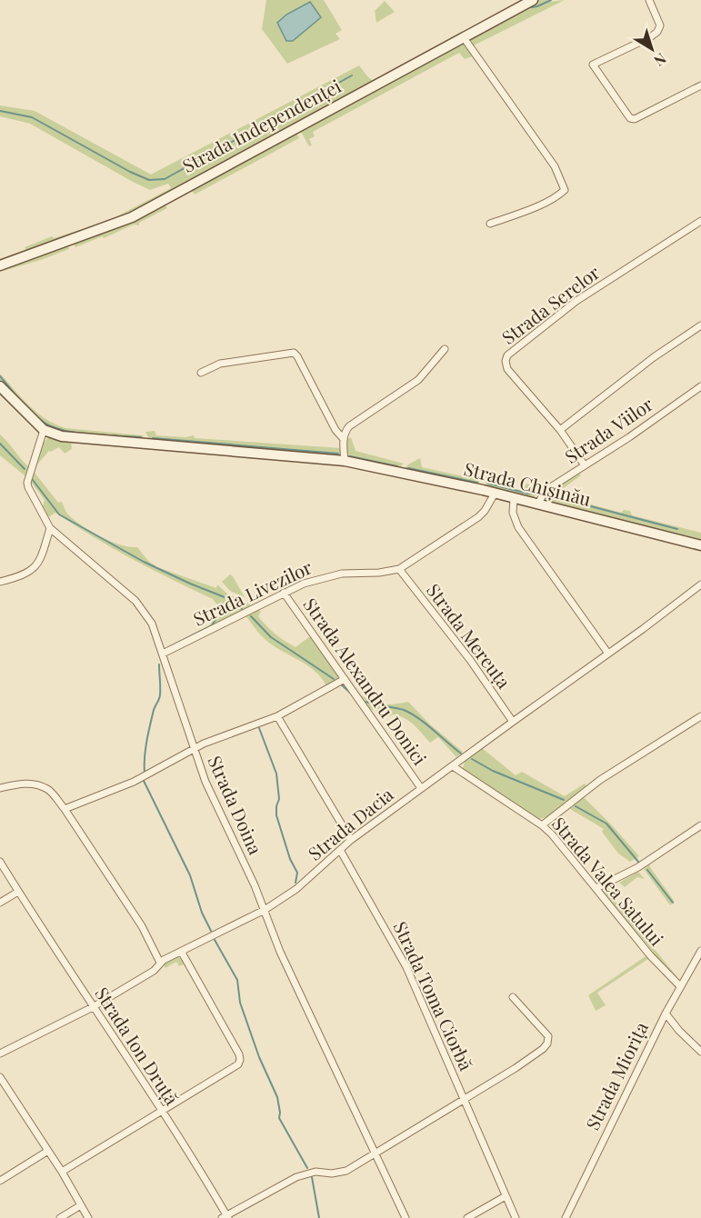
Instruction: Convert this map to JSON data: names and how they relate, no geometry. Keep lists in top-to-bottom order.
{
  "streets": {
    "street": [
      "Strada Independenței",
      "Strada Serelor",
      "Strada Viilor",
      "Strada Chișinău",
      "Strada Livezilor",
      "Strada Mereuța",
      "Strada Alexandru Donici",
      "Strada Doina",
      "Strada Dacia",
      "Strada Valea Satului",
      "Strada Toma Ciorbă",
      "Strada Ion Druță",
      "Strada Miorița"
    ]
  },
  "crossings": [
    ["Strada Serelor", "Strada Viilor"],
    ["Strada Viilor", "Strada Chișinău"],
    ["Strada Chișinău", "Strada Livezilor"],
    ["Strada Chișinău", "Strada Doina"],
    ["Strada Livezilor", "Strada Mereuța"],
    ["Strada Livezilor", "Strada Alexandru Donici"],
    ["Strada Livezilor", "Strada Doina"],
    ["Strada Mereuța", "Strada Dacia"],
    ["Strada Alexandru Donici", "Strada Dacia"],
    ["Strada Doina", "Strada Dacia"],
    ["Strada Dacia", "Strada Valea Satului"],
    ["Strada Dacia", "Strada Toma Ciorbă"],
    ["Strada Dacia", "Strada Ion Druță"],
    ["Strada Valea Satului", "Strada Miorița"]
  ],
  "north": "bottom right"
}
